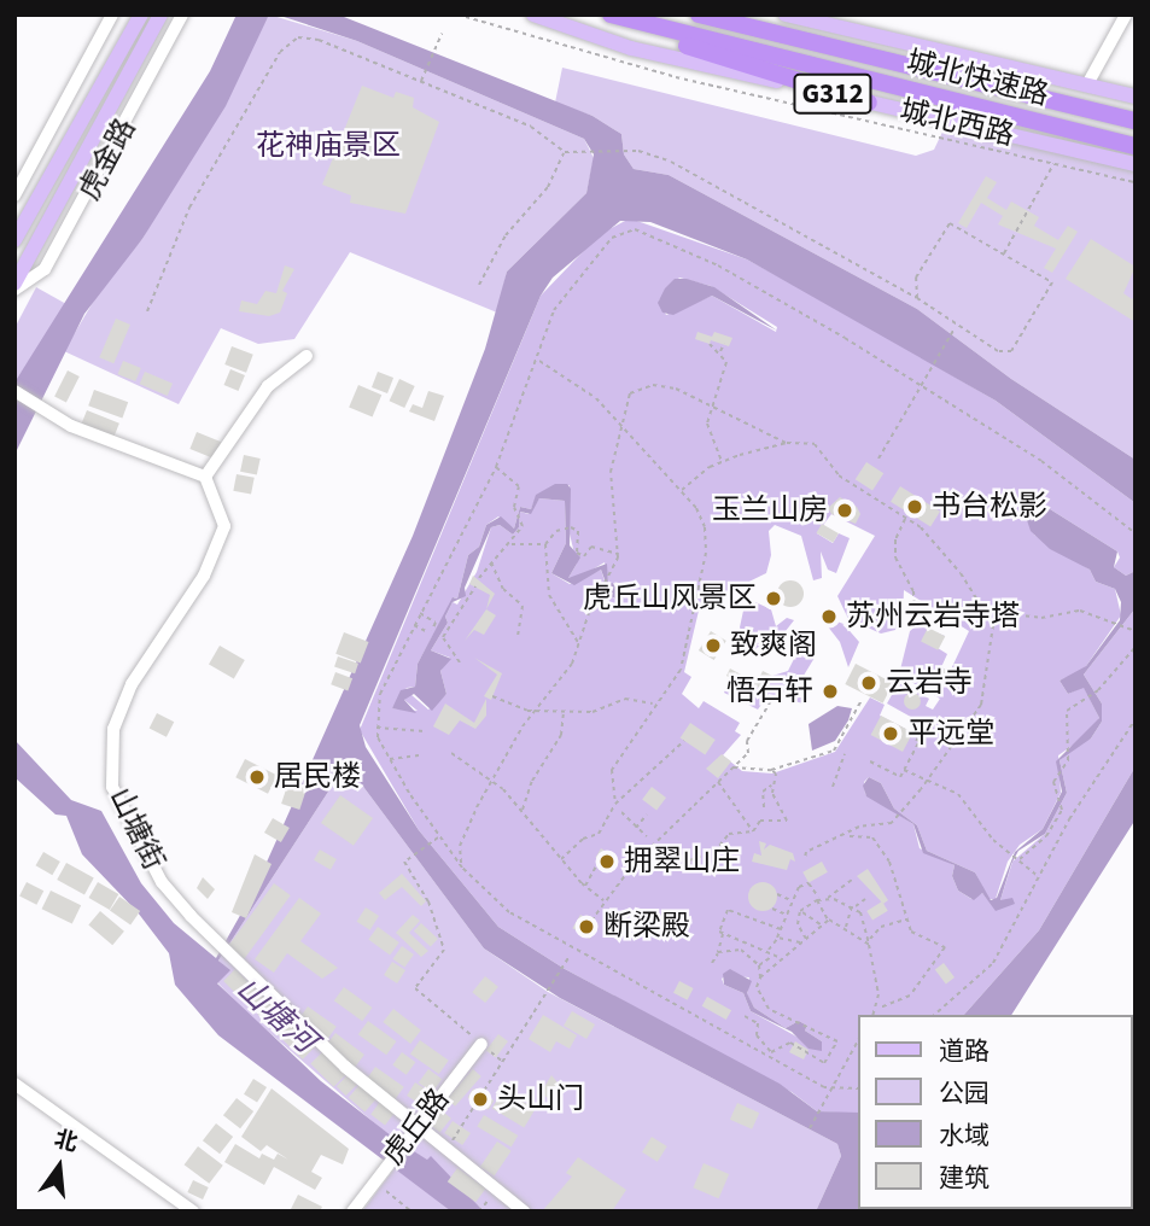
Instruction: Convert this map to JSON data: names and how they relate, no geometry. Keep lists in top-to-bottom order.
{
  "streets": {
    "highway": ["城北快速路"],
    "main road": ["G312", "城北西路", "虎金路"],
    "street": ["山塘街", "虎丘路"]
  },
  "crossings": [
    ["山塘街", "虎丘路"]
  ],
  "water": ["山塘河"],
  "parks": ["花神庙景区"],
  "places": [
    "书台松影",
    "玉兰山房",
    "虎丘山风景区",
    "苏州云岩寺塔",
    "致爽阁",
    "云岩寺",
    "悟石轩",
    "平远堂",
    "居民楼",
    "拥翠山庄",
    "断梁殿",
    "头山门"
  ],
  "legend": [
    "道路",
    "公园",
    "水域",
    "建筑"
  ],
  "north": "top"
}
